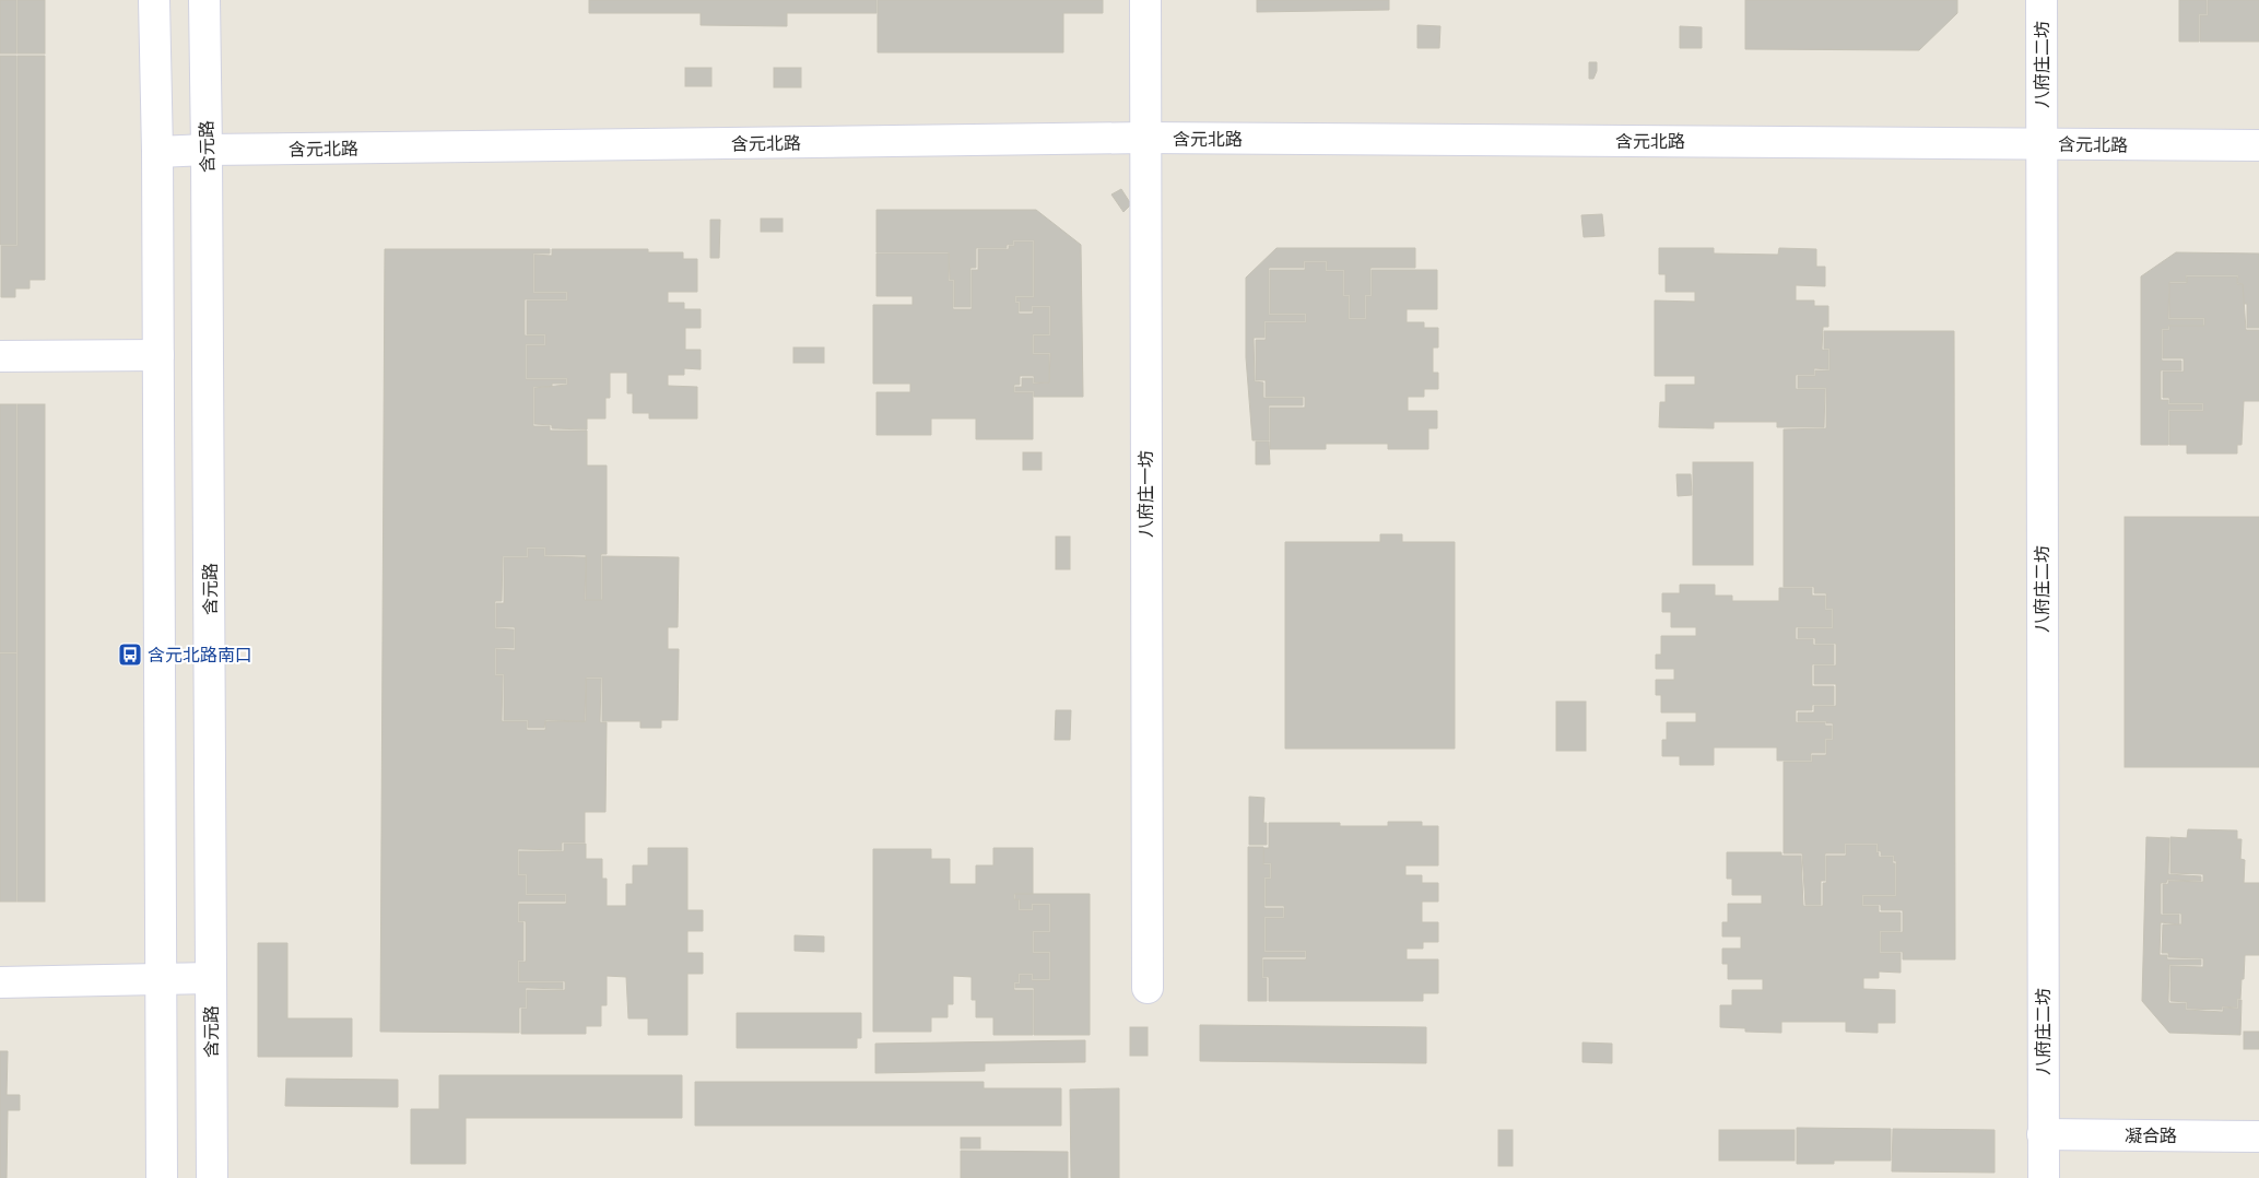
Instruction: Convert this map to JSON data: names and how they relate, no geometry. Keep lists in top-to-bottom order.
{
  "streets": {
    "street": [
      "八府庄二坊",
      "含元北路",
      "含元路",
      "八府庄一坊",
      "凝合路"
    ]
  },
  "crossings": [
    ["八府庄二坊", "含元北路"],
    ["八府庄二坊", "凝合路"],
    ["含元北路", "含元路"],
    ["含元北路", "八府庄一坊"]
  ],
  "places": {
    "bus stop": ["含元北路南口"]
  }
}
